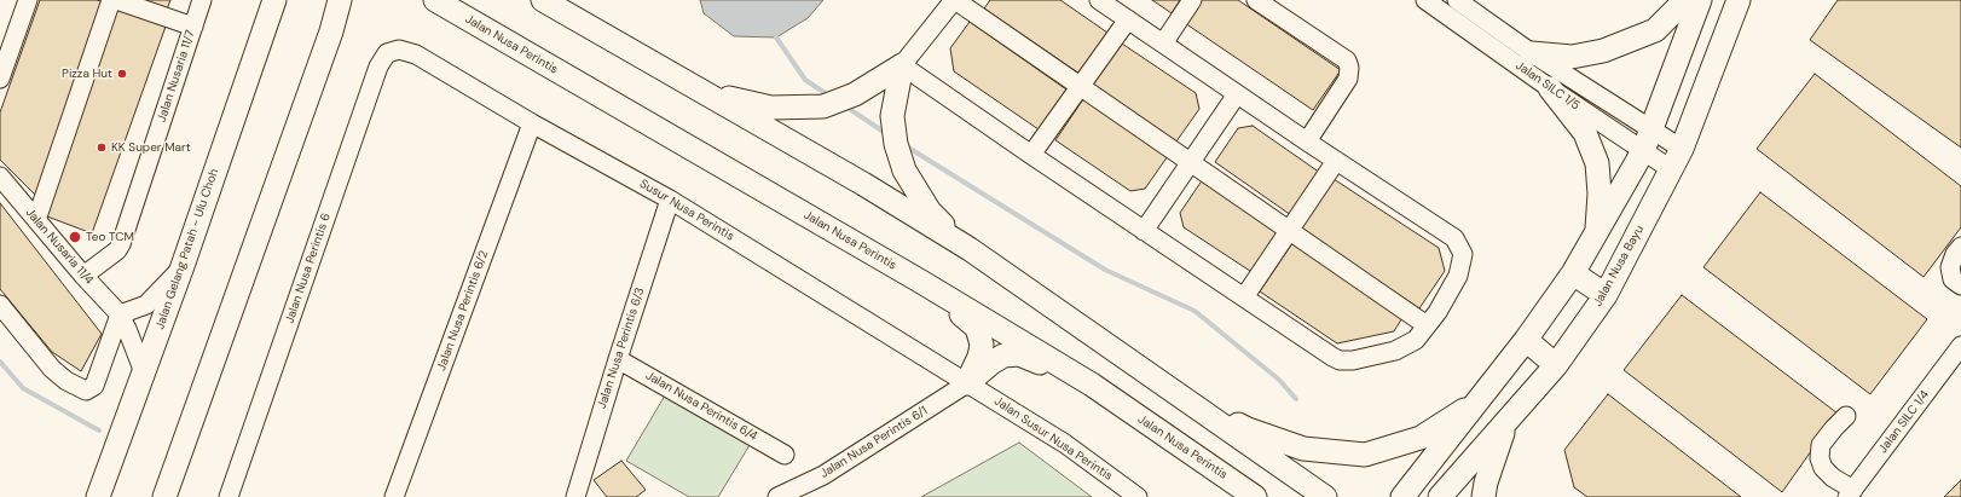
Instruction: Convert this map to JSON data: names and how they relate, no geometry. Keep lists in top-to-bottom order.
{
  "streets": {
    "main road": ["Jalan Nusa Perintis", "Jalan Gelang Patah - Ulu Choh", "Jalan Nusa Bayu"],
    "street": [
      "Jalan Nusaria 11/7",
      "Jalan SILC 1/5",
      "Susur Nusa Perintis",
      "Jalan Nusaria 11/4",
      "Jalan Nusa Perintis 6",
      "Jalan Nusa Perintis 6/2",
      "Jalan Nusa Perintis 6/3",
      "Jalan Nusa Perintis 6/4",
      "Jalan SILC 1/4",
      "Jalan Susur Nusa Perintis",
      "Jalan Nusa Perintis 6/1"
    ]
  },
  "crossings": [
    ["Jalan Nusaria 11/7", "Jalan Nusaria 11/4"],
    ["Jalan SILC 1/5", "Jalan Nusa Bayu"],
    ["Susur Nusa Perintis", "Jalan Nusa Perintis 6"],
    ["Susur Nusa Perintis", "Jalan Nusa Perintis 6/2"],
    ["Susur Nusa Perintis", "Jalan Nusa Perintis 6/3"],
    ["Susur Nusa Perintis", "Jalan Susur Nusa Perintis"],
    ["Susur Nusa Perintis", "Jalan Nusa Perintis 6/1"],
    ["Jalan Nusaria 11/4", "Jalan Gelang Patah - Ulu Choh"],
    ["Jalan Nusa Perintis 6/3", "Jalan Nusa Perintis 6/4"],
    ["Jalan Susur Nusa Perintis", "Jalan Nusa Perintis 6/1"]
  ],
  "places": ["Pizza Hut", "KK Super Mart", "Teo TCM"]
}
